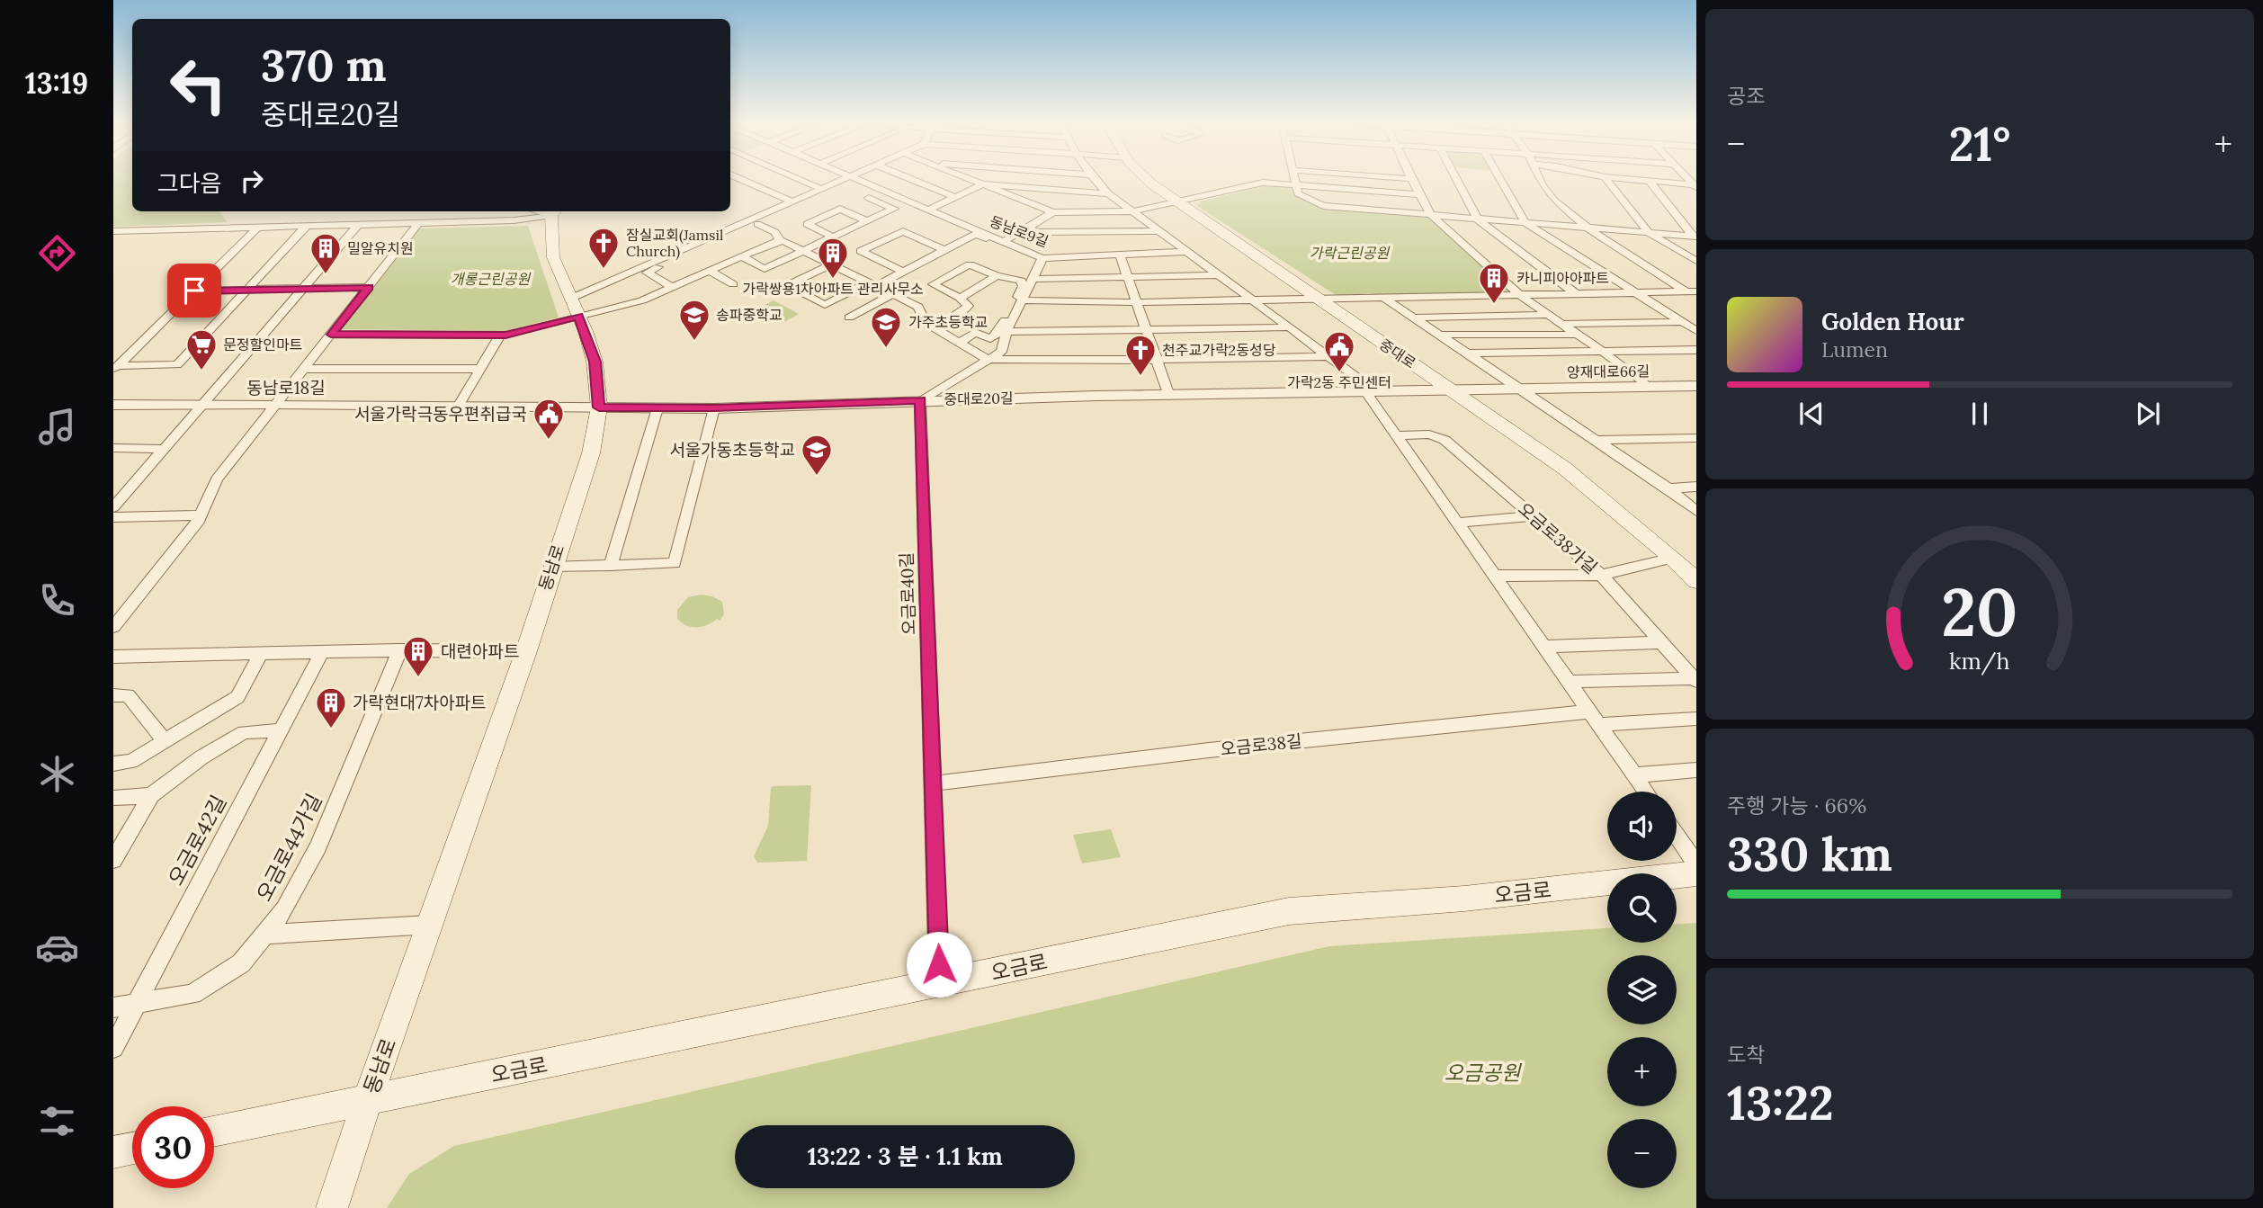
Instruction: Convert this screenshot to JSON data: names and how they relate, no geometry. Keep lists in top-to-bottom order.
{
  "streets": {
    "main road": ["중대로", "동남로", "오금로"],
    "street": [
      "동남로9길",
      "양재대로66길",
      "동남로18길",
      "중대로20길",
      "오금로38가길",
      "오금로40길",
      "오금로38길",
      "오금로42길",
      "오금로44가길"
    ]
  },
  "crossings": [
    ["중대로", "양재대로66길"],
    ["중대로", "중대로20길"],
    ["양재대로66길", "중대로20길"],
    ["동남로18길", "중대로20길"],
    ["동남로18길", "동남로"],
    ["중대로20길", "동남로"],
    ["중대로20길", "오금로40길"],
    ["동남로", "오금로"],
    ["오금로40길", "오금로38길"],
    ["오금로40길", "오금로"],
    ["오금로42길", "오금로44가길"]
  ],
  "parks": ["가락근린공원", "개롱근린공원", "오금공원"],
  "places": {
    "church": ["잠실교회(Jamsil Church)", "천주교가락2동성당"],
    "building": [
      "밀알유치원",
      "가락쌍용1차아파트 관리사무소",
      "카니피아아파트",
      "대련아파트",
      "가락현대7차아파트"
    ],
    "school or university": ["송파중학교", "가주초등학교", "서울가동초등학교"],
    "supermarket": ["문정할인마트"],
    "public building": ["가락2동 주민센터", "서울가락극동우편취급국"]
  },
  "page": {
    "tabs": "13:19",
    "tile": [
      "공조",
      ["주행 가능 · 66%", "330 km"],
      ["도착", "13:22"]
    ],
    "turn": ["370 m", "중대로20길"],
    "heat": ["−", "21°", "+"],
    "then": "그다음",
    "song": ["Golden Hour", "Lumen"],
    "map_buttons": ["+", "−"],
    "limit": "30",
    "trip": "13:22 · 3 분 · 1.1 km",
    "gauge": ["20", "km/h"]
  }
}
